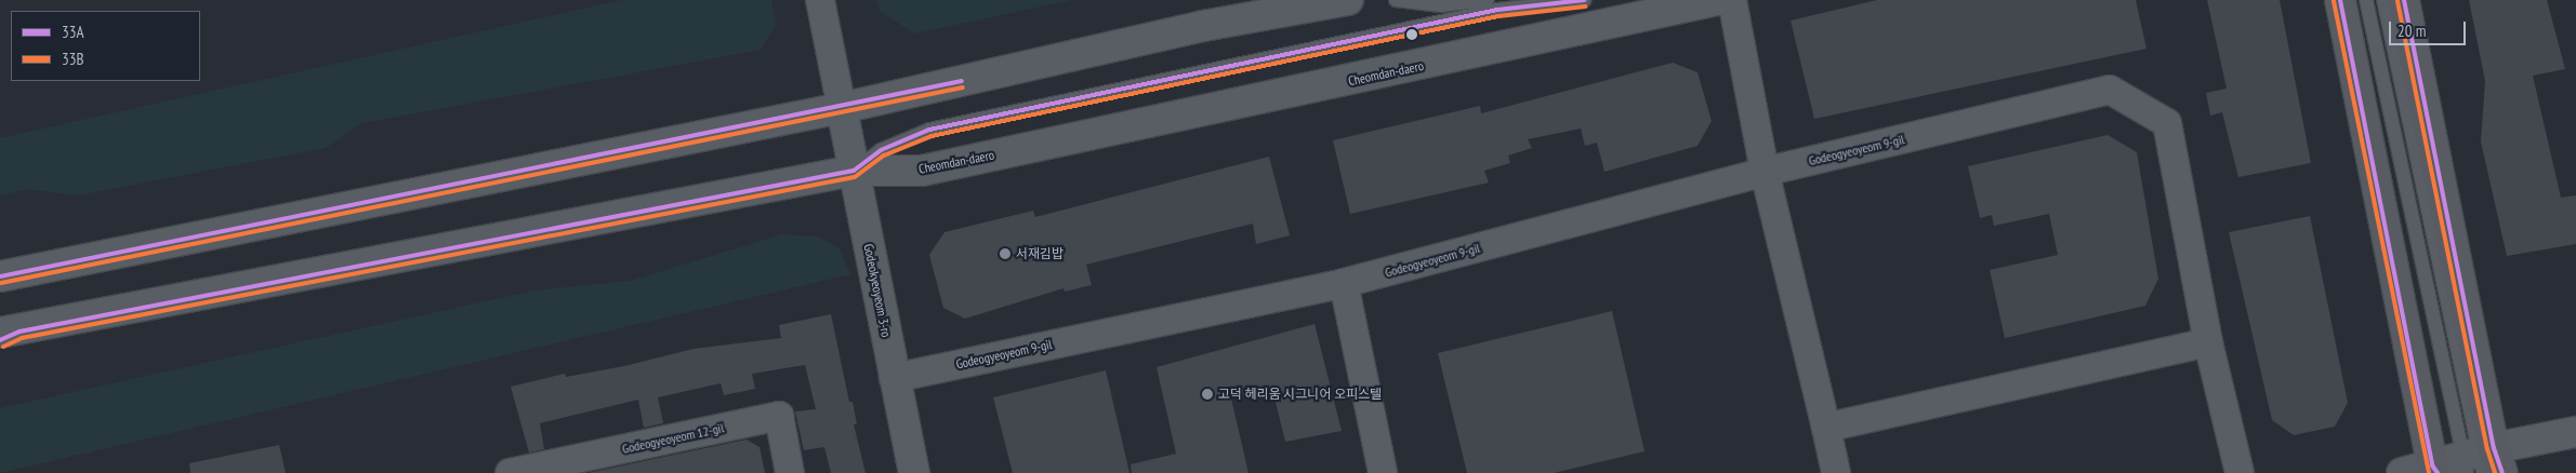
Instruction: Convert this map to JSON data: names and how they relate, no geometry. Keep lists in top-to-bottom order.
{
  "streets": {
    "street": [
      "Cheomdan-daero",
      "Godeogyeoyeom 9-gil",
      "Godeokyeoyeom 3-ro",
      "Godeogyeoyeom 12-gil"
    ]
  },
  "crossings": [
    ["Cheomdan-daero", "Godeokyeoyeom 3-ro"],
    ["Godeogyeoyeom 9-gil", "Godeokyeoyeom 3-ro"]
  ],
  "places": ["서재김밥", "고덕 헤리움 시그니어 오피스텔"],
  "lines": ["transit line 33A", "transit line 33B"],
  "legend": ["33A", "33B"],
  "scale_bar": "20 m"
}
